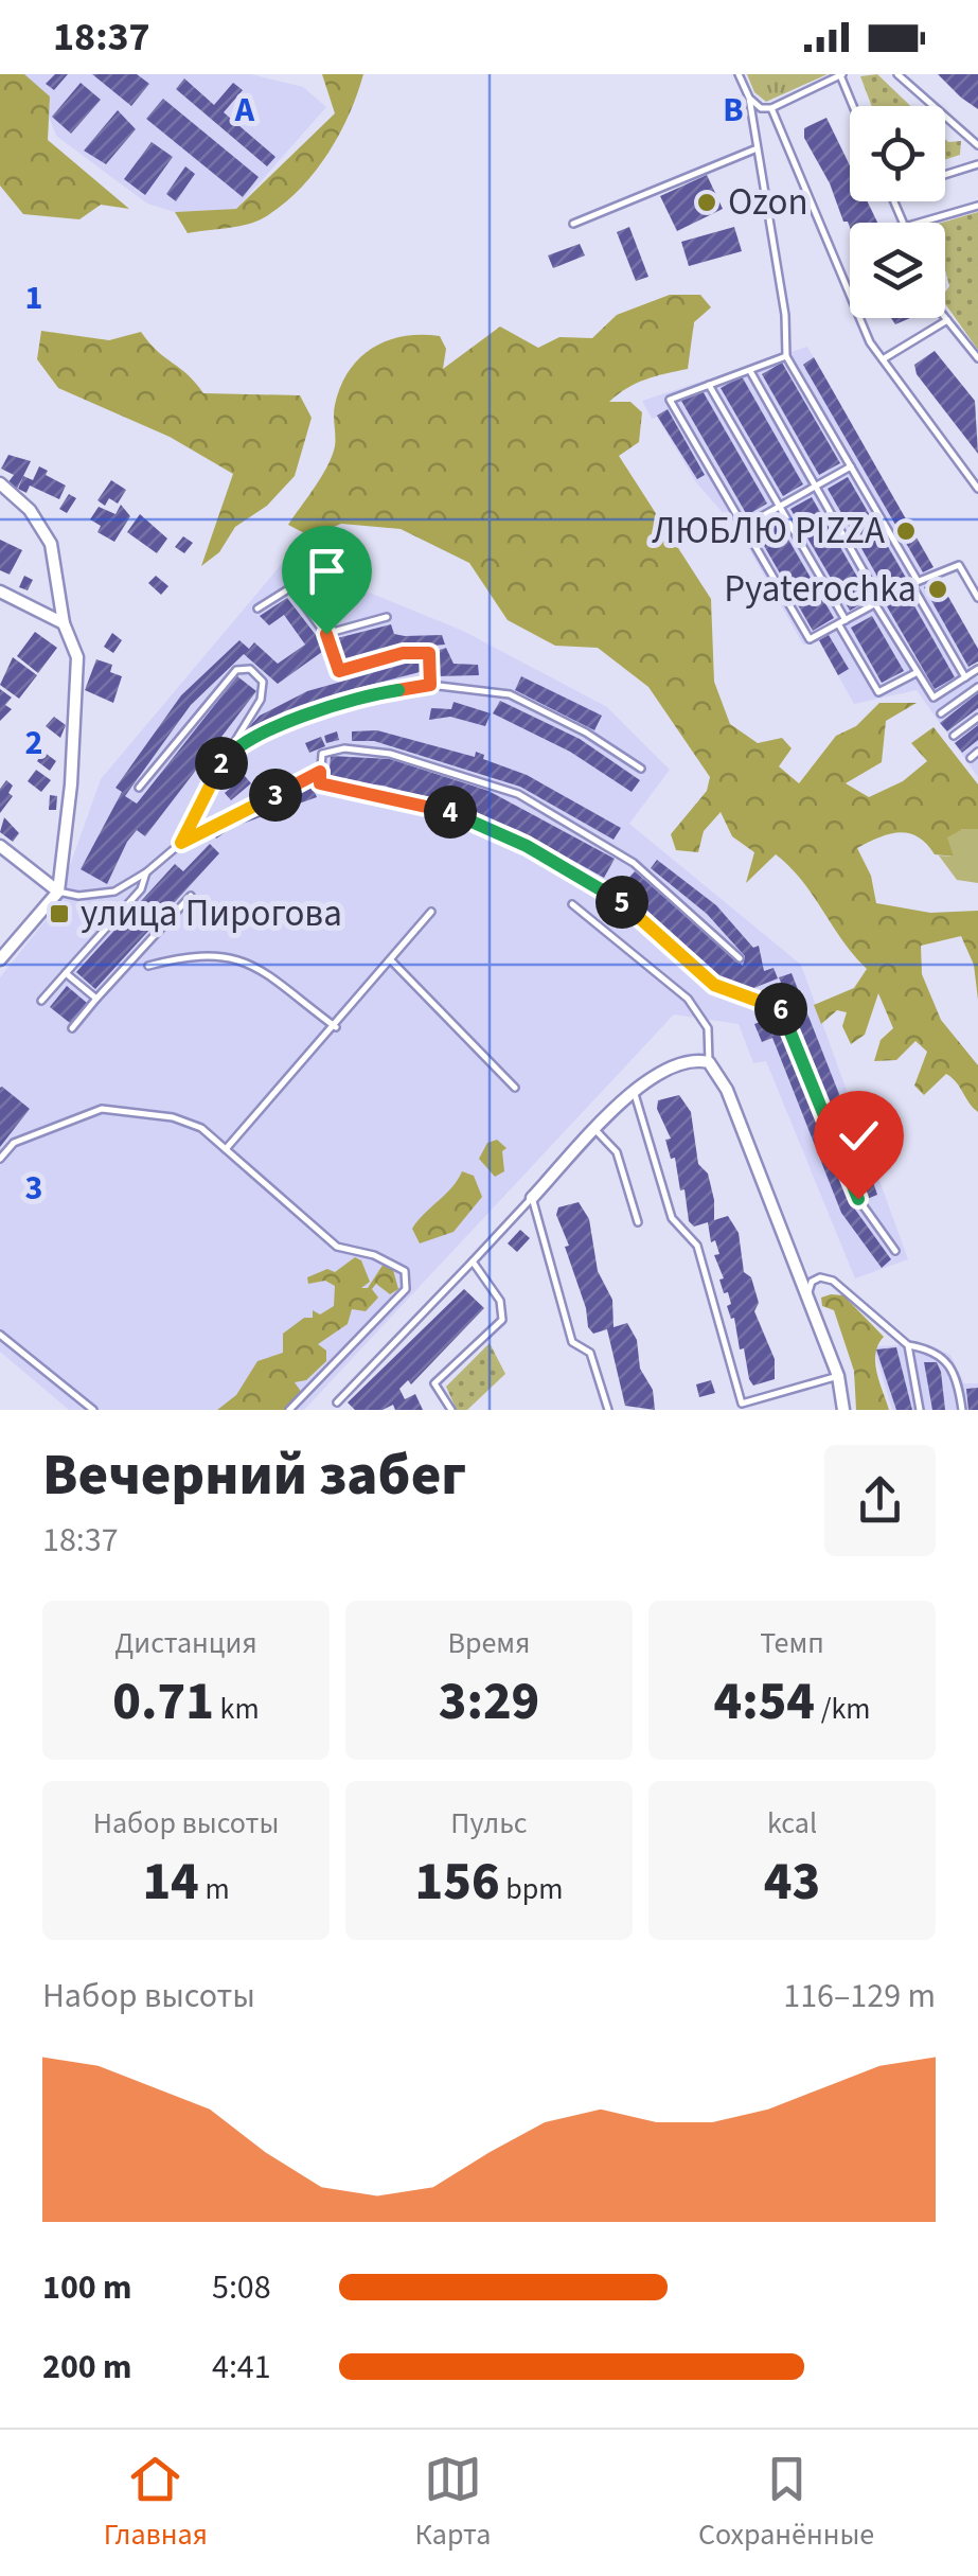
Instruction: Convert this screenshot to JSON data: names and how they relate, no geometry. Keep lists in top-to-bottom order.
{
  "places": {
    "other": ["Ozon", "ЛЮБЛЮ PIZZA", "Pyaterochka"],
    "transit": ["улица Пирогова"]
  },
  "page": {
    "status": "18:37",
    "pins": [
      "2",
      "3",
      "4",
      "5",
      "6"
    ],
    "heading": ["Вечерний забег", "18:37"],
    "stats": [
      ["Дистанция", "0.71 km"],
      ["Время", "3:29"],
      ["Темп", "4:54 /km"],
      ["Набор высоты", "14 m"],
      ["Пульс", "156 bpm"],
      ["kcal", "43"]
    ],
    "chart": ["Набор высоты", "116–129 m"],
    "list": [
      {
        "name": "100 m",
        "note": "5:08"
      },
      {
        "name": "200 m",
        "note": "4:41"
      }
    ],
    "tabs": ["Главная", "Карта", "Сохранённые"]
  },
  "grid": {
    "columns": ["A", "B"],
    "rows": ["1", "2", "3"]
  }
}
